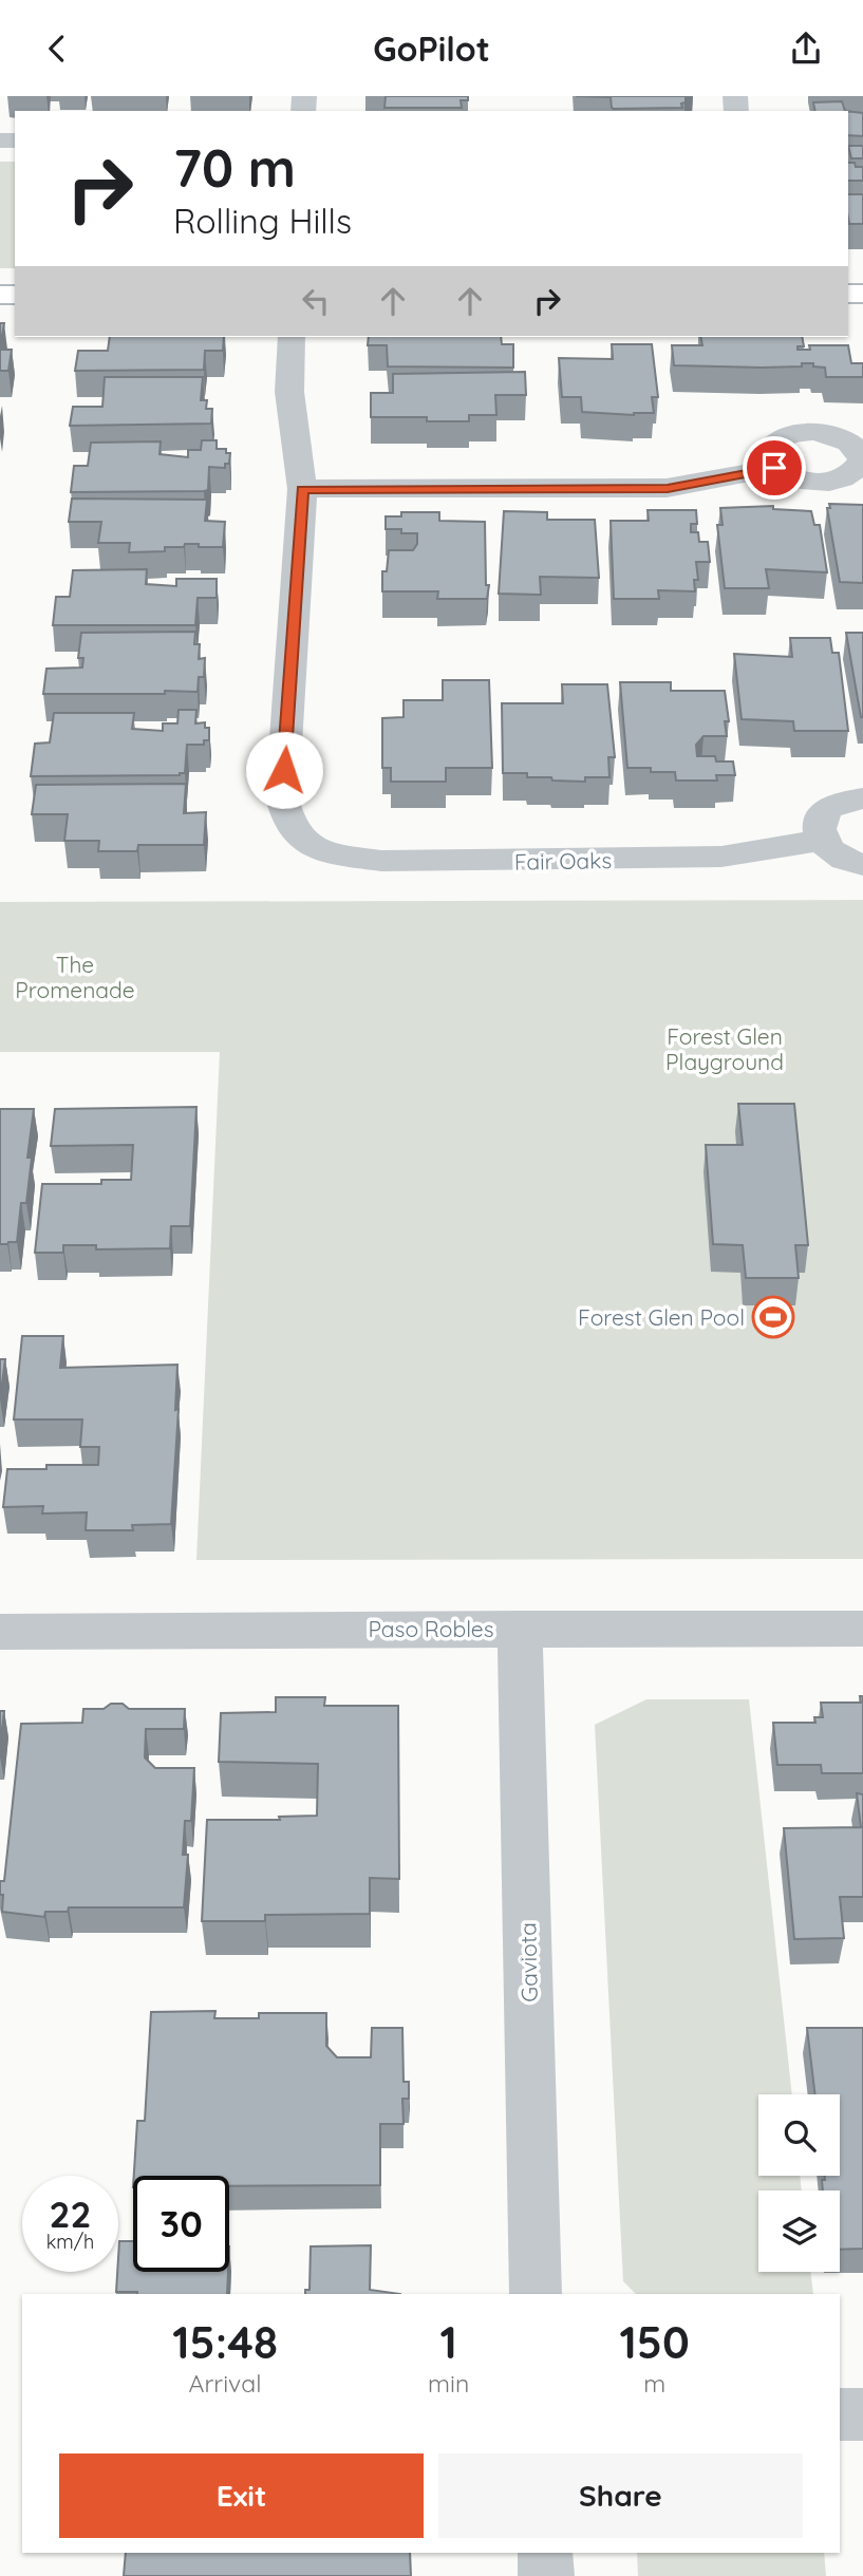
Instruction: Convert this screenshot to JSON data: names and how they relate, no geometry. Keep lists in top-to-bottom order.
{
  "streets": {
    "street": ["Fair Oaks", "Paso Robles", "Gaviota"]
  },
  "crossings": [
    ["Paso Robles", "Gaviota"]
  ],
  "parks": ["The Promenade", "Forest Glen Playground"],
  "places": {
    "sports": ["Forest Glen Pool"]
  },
  "page": {
    "header": "GoPilot",
    "turn": ["70 m", "Rolling Hills"],
    "speed": "22 km/h",
    "limit": "30",
    "eta": [
      "15:48",
      "Arrival",
      "1",
      "min",
      "150",
      "m"
    ],
    "buttons": ["Exit", "Share"]
  }
}
